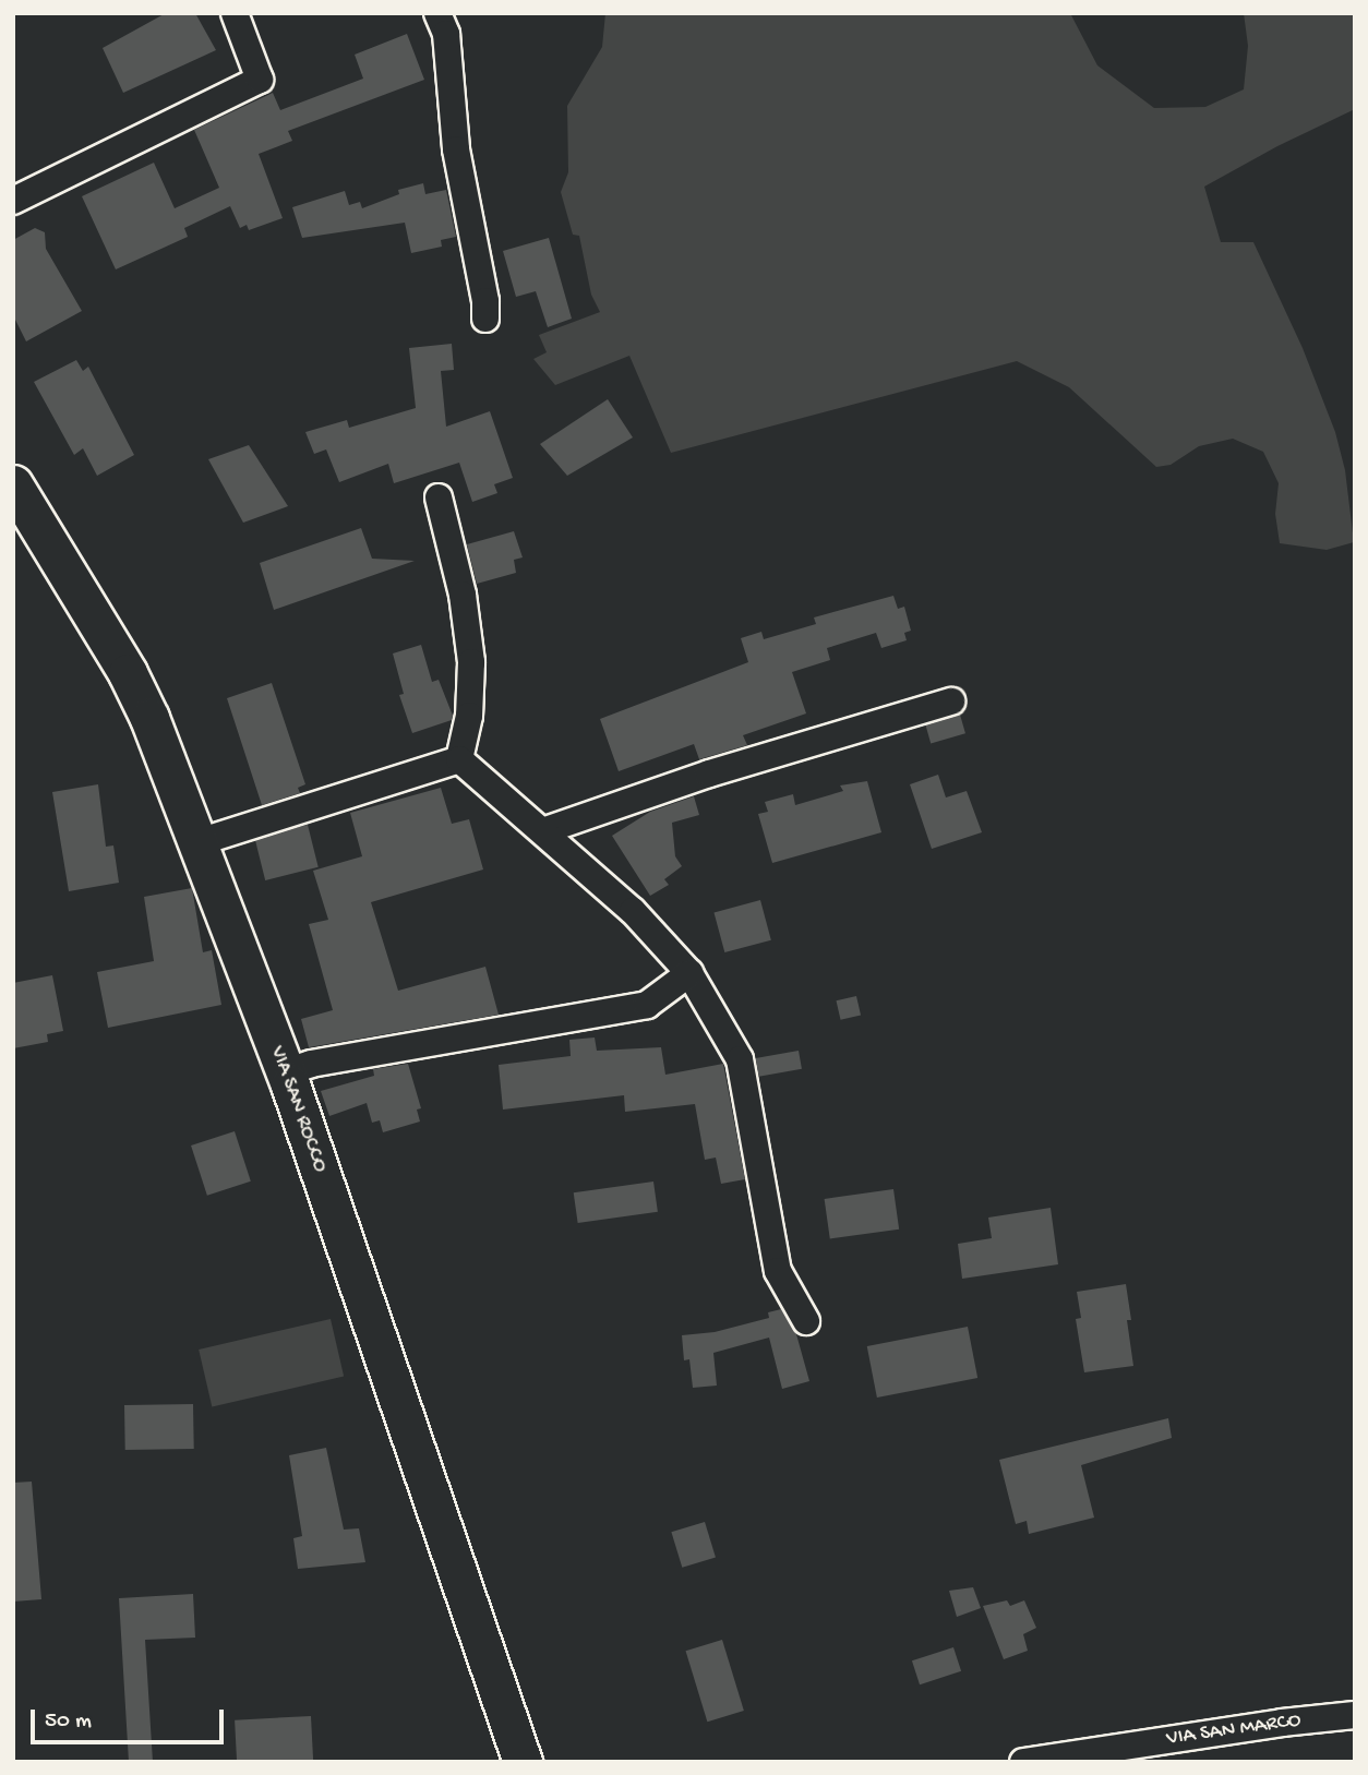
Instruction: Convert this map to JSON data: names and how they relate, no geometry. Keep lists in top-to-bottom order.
{
  "streets": {
    "street": ["VIA SAN ROCCO", "VIA SAN MARCO"]
  },
  "scale_bar": "50 m"
}
